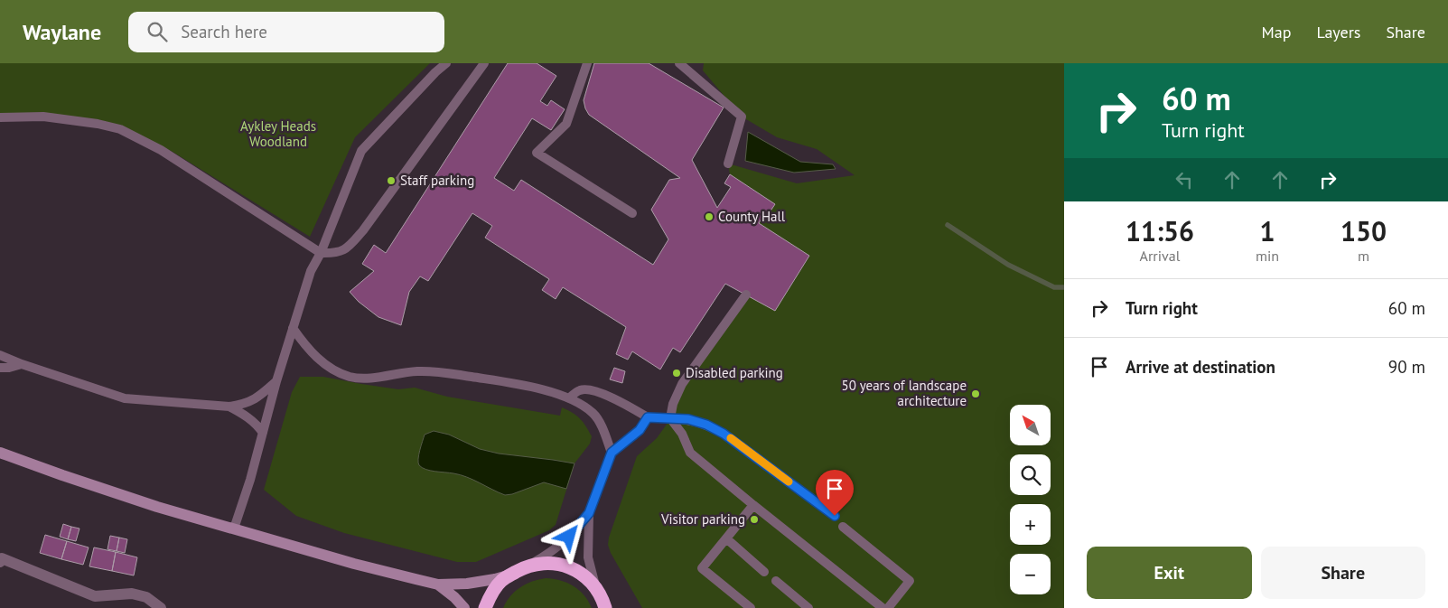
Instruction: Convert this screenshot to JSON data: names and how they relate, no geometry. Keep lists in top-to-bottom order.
{
  "parks": ["Aykley Heads Woodland"],
  "places": [
    "Staff parking",
    "County Hall",
    "Disabled parking",
    "50 years of landscape architecture",
    "Visitor parking"
  ],
  "north": "top left",
  "page": {
    "header": "Waylane",
    "search": "Search here",
    "nav": ["Map", "Layers", "Share"],
    "turn": ["60 m", "Turn right"],
    "eta": [
      "11:56",
      "Arrival",
      "1",
      "min",
      "150",
      "m"
    ],
    "list": [
      {
        "name": "Turn right",
        "value": "60 m"
      },
      {
        "name": "Arrive at destination",
        "value": "90 m"
      }
    ],
    "map_buttons": ["+", "−"],
    "buttons": ["Exit", "Share"]
  }
}
